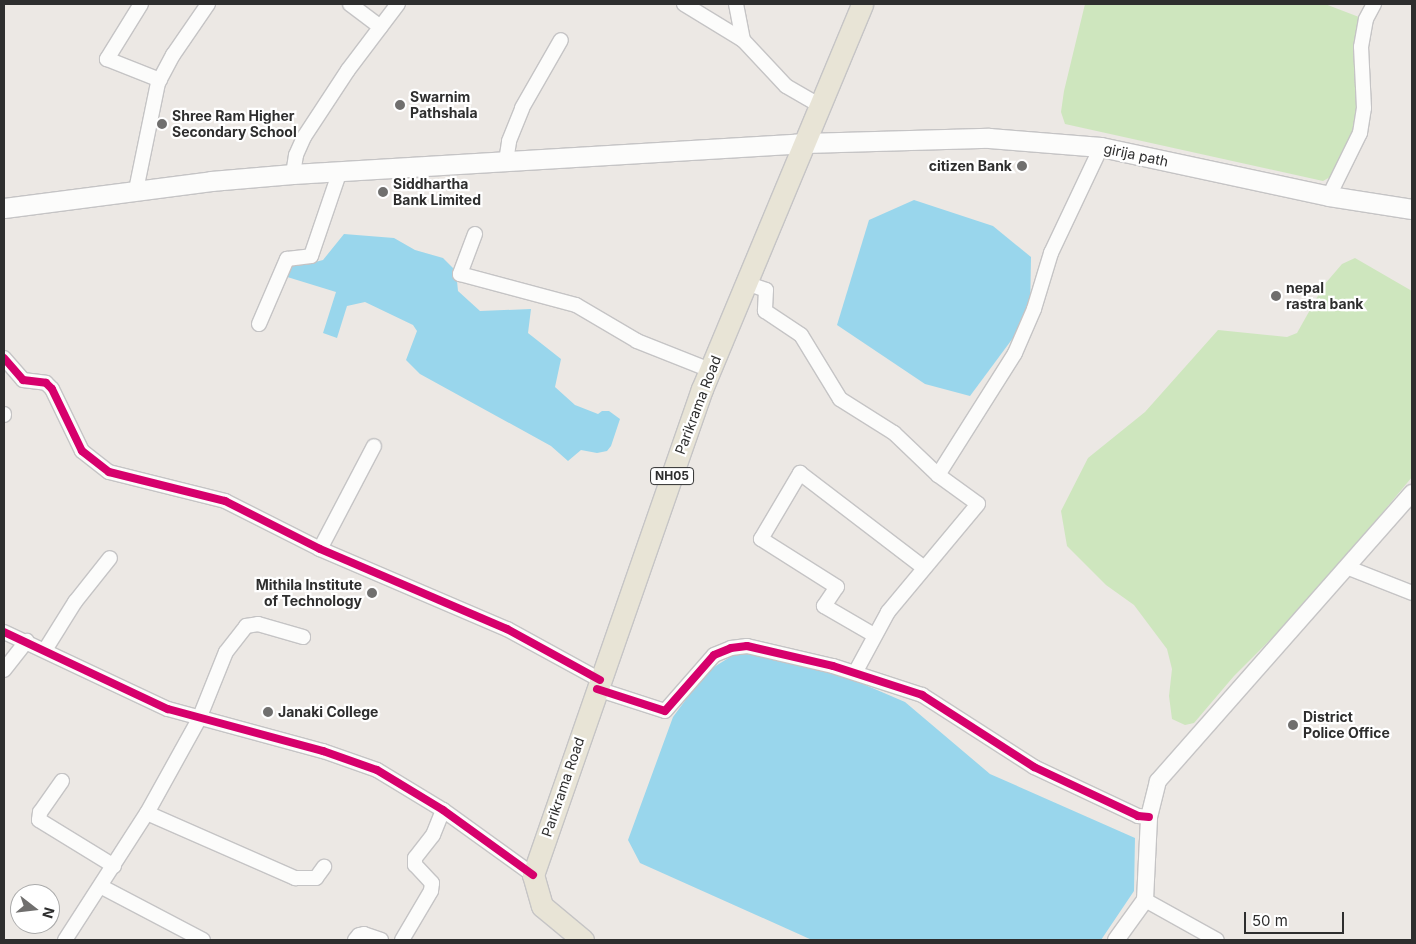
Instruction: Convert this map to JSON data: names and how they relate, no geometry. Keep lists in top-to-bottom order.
{
  "streets": {
    "main road": ["girija path", "Parikrama Road", "NH05"]
  },
  "crossings": [
    ["girija path", "Parikrama Road"]
  ],
  "places": [
    "Swarnim Pathshala",
    "Shree Ram Higher Secondary School",
    "citizen Bank",
    "Siddhartha Bank Limited",
    "nepal rastra bank",
    "Mithila Institute of Technology",
    "Janaki College",
    "District Police Office"
  ],
  "scale_bar": "50 m",
  "north": "right"
}
